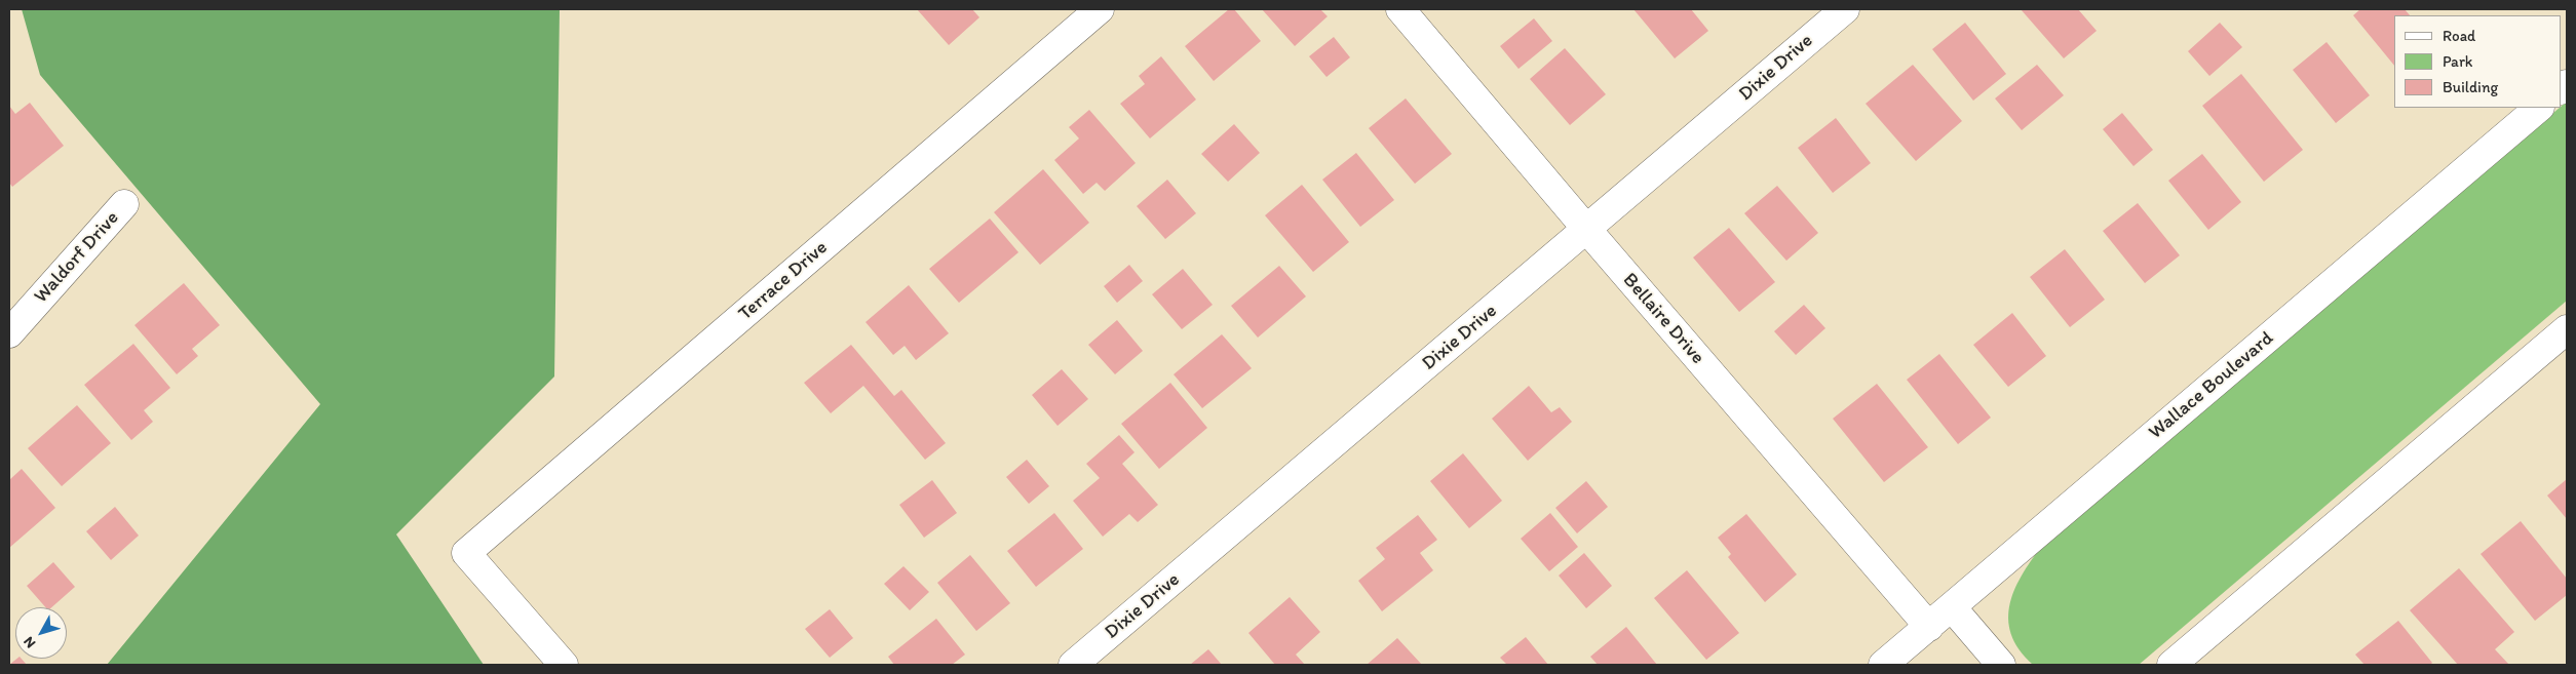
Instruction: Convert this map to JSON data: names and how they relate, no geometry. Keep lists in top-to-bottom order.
{
  "streets": {
    "street": [
      "Dixie Drive",
      "Waldorf Drive",
      "Terrace Drive",
      "Bellaire Drive",
      "Wallace Boulevard"
    ]
  },
  "crossings": [
    ["Dixie Drive", "Bellaire Drive"],
    ["Bellaire Drive", "Wallace Boulevard"]
  ],
  "legend": ["Road", "Park", "Building"],
  "north": "bottom left"
}
